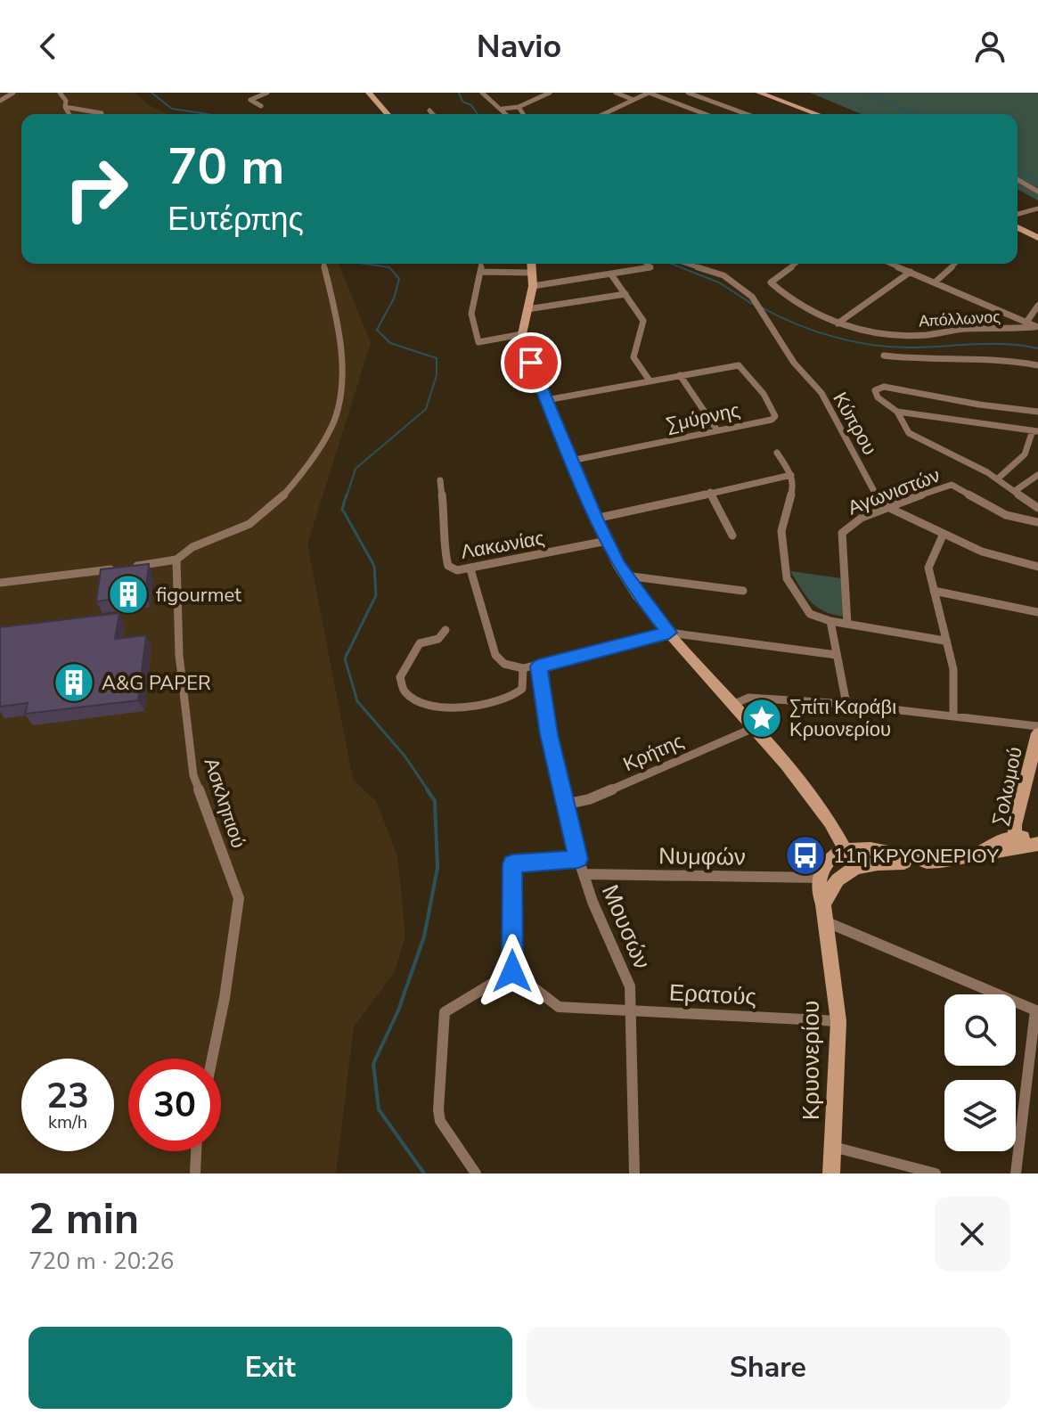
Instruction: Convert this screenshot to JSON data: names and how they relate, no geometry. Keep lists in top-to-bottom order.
{
  "streets": {
    "street": [
      "Απόλλωνος",
      "Σμύρνης",
      "Κύπρου",
      "Αγωνιστών",
      "Λακωνίας",
      "Κρήτης",
      "Σολωμού",
      "Ασκληπιού",
      "Νυμφών",
      "Μουσών",
      "Ερατούς",
      "Κρυονερίου"
    ]
  },
  "crossings": [
    ["Κύπρου", "Αγωνιστών"],
    ["Κρήτης", "Μουσών"],
    ["Νυμφών", "Μουσών"],
    ["Νυμφών", "Κρυονερίου"],
    ["Μουσών", "Ερατούς"],
    ["Ερατούς", "Κρυονερίου"]
  ],
  "places": {
    "building": ["figourmet", "A&G PAPER"],
    "place": ["Σπίτι Καράβι Κρυονερίου"],
    "bus stop": ["11η ΚΡΥΟΝΕΡΙΟΥ"]
  },
  "page": {
    "header": "Navio",
    "turn": ["70 m", "Ευτέρπης"],
    "speed": "23 km/h",
    "limit": "30",
    "heading": ["2 min", "720 m · 20:26"],
    "buttons": ["Exit", "Share"]
  }
}
